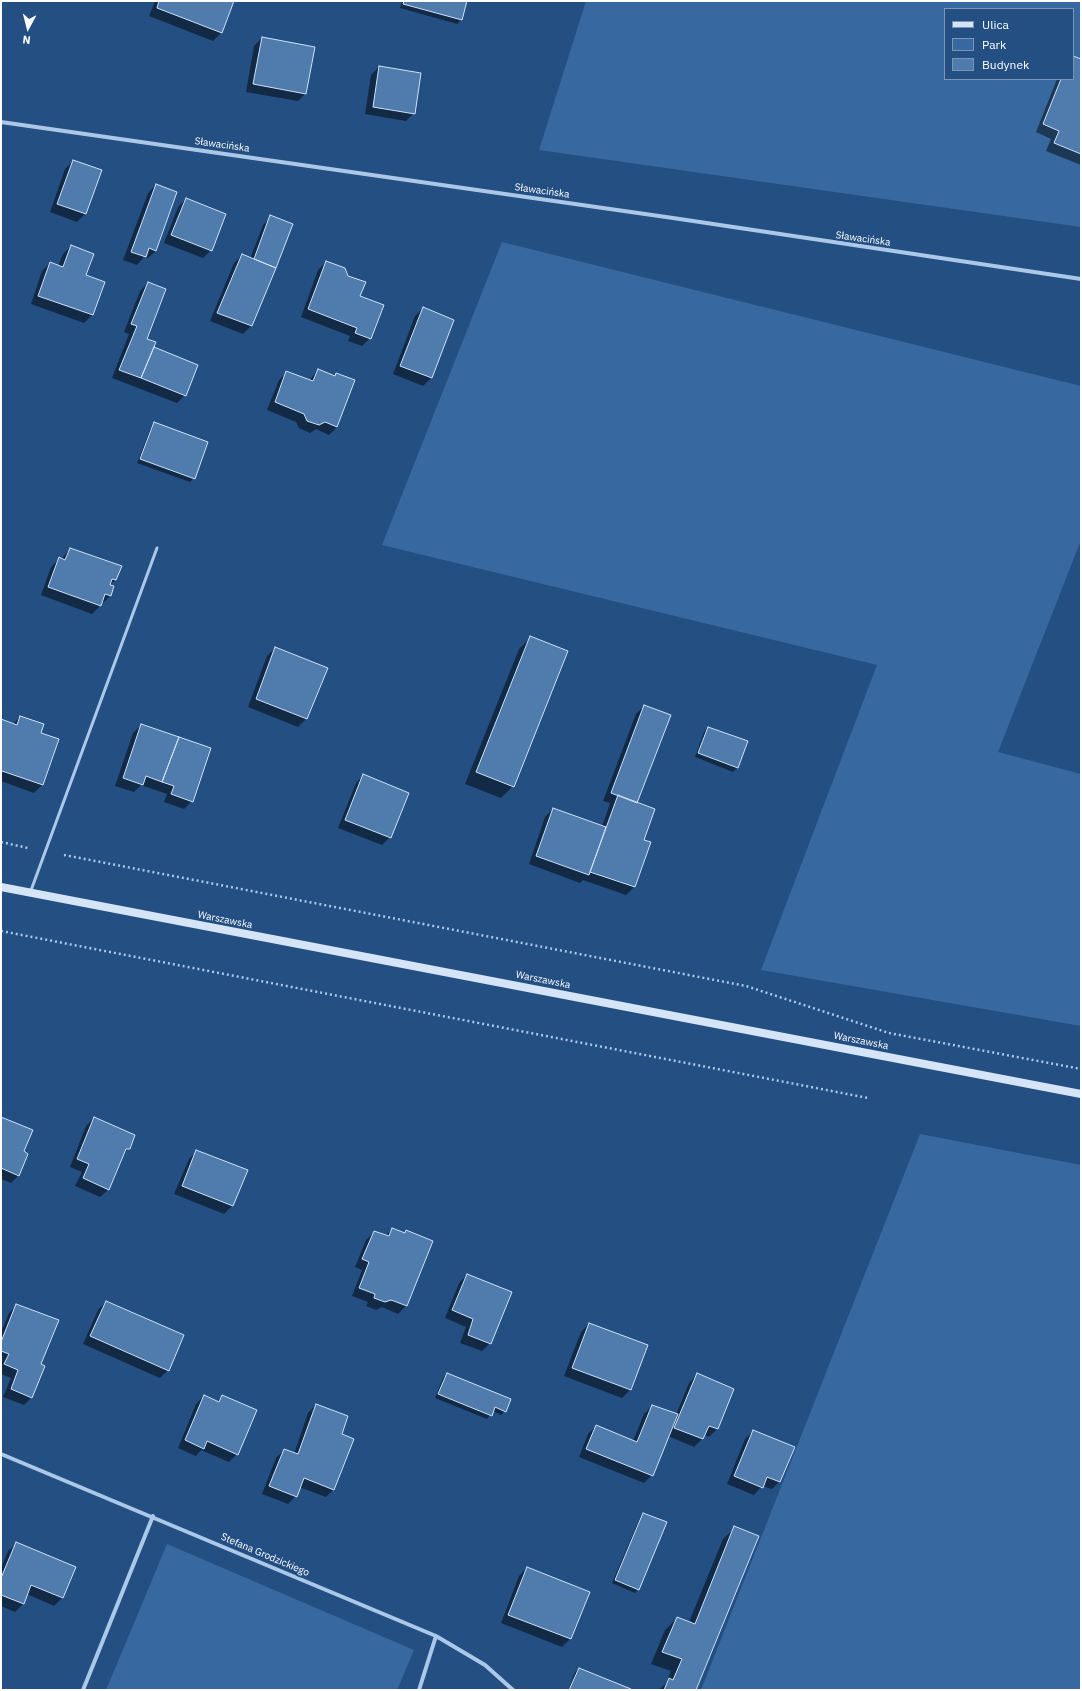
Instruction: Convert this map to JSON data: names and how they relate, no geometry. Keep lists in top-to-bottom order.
{
  "streets": {
    "street": ["Sławacińska", "Warszawska", "Stefana Grodzickiego"]
  },
  "legend": ["Ulica", "Park", "Budynek"],
  "north": "bottom"
}
